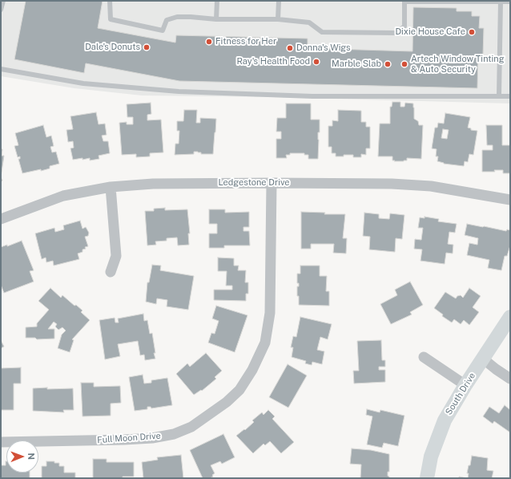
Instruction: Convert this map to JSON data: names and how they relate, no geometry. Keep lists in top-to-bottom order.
{
  "streets": {
    "street": ["Ledgestone Drive", "South Drive", "Full Moon Drive"]
  },
  "crossings": [
    ["Ledgestone Drive", "Full Moon Drive"]
  ],
  "places": [
    "Dixie House Cafe",
    "Fitness for Her",
    "Dale's Donuts",
    "Donna's Wigs",
    "Ray's Health Food",
    "Marble Slab",
    "Artech Window Tinting & Auto Security"
  ],
  "north": "right"
}
